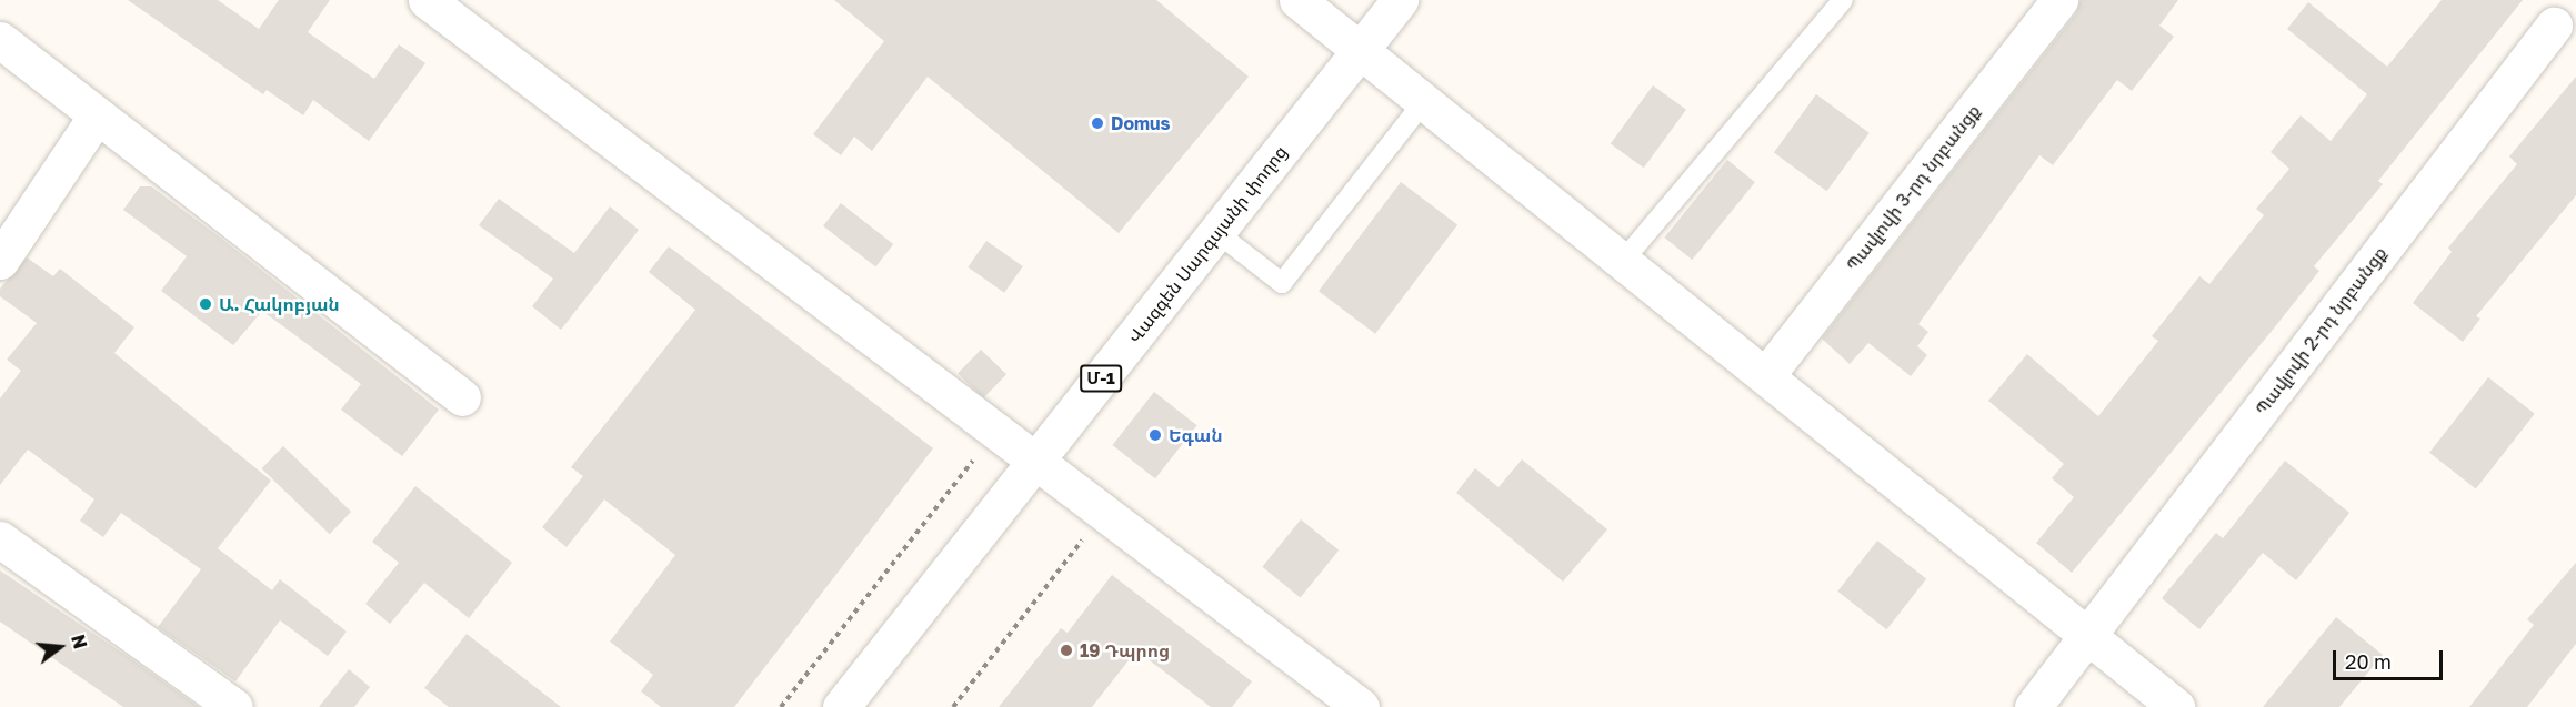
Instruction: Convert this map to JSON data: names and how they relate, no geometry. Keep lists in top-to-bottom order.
{
  "streets": {
    "main road": [
      "Պավլովի 3-րդ նրբանցք",
      "Վազգեն Սարգսյանի փողոց",
      "Պավլովի 2-րդ նրբանցք",
      "Մ-1"
    ]
  },
  "places": [
    "Domus",
    "Ա. Հակոբյան",
    "Եգան",
    "19 Դպրոց"
  ],
  "scale_bar": "20 m",
  "north": "right"
}
